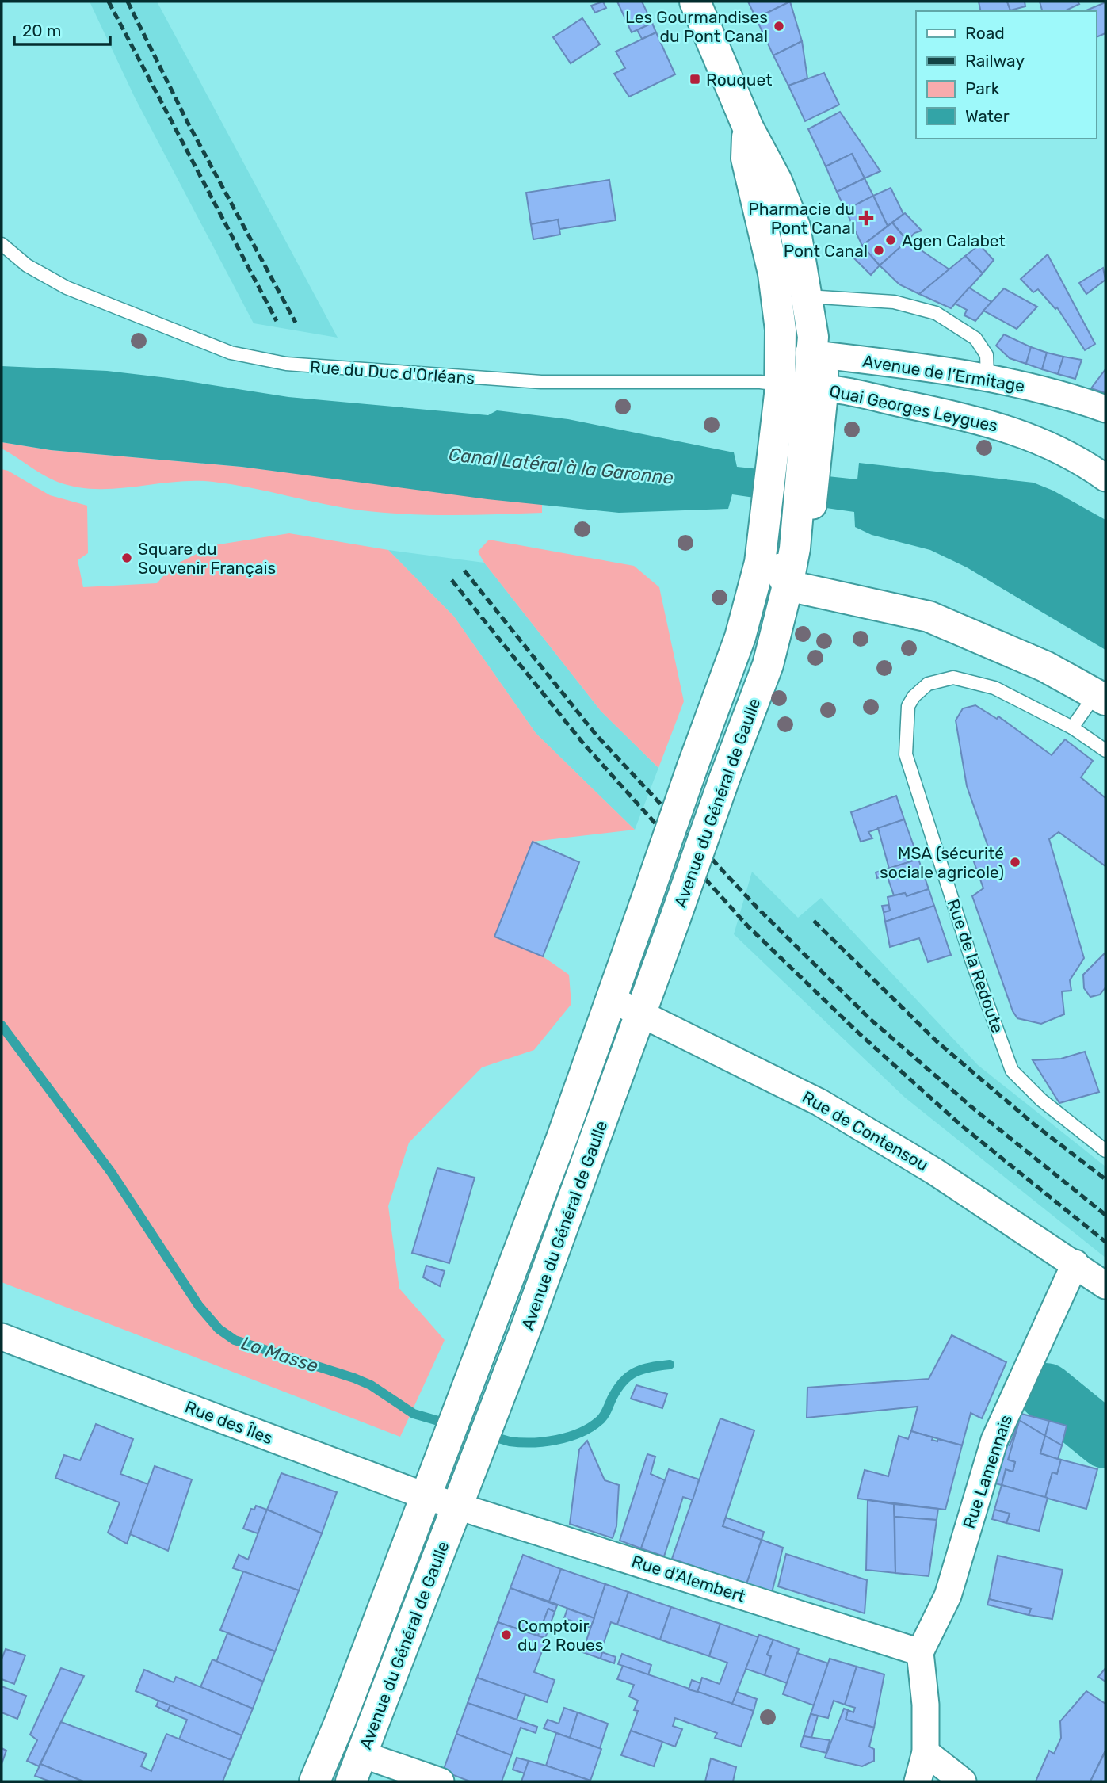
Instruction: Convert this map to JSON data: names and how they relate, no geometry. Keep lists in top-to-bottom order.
{
  "streets": {
    "main road": ["Avenue du Général de Gaulle"],
    "street": [
      "Avenue de l’Ermitage",
      "Quai Georges Leygues",
      "Rue de Contensou",
      "Rue des Îles",
      "Rue Lamennais",
      "Rue d'Alembert"
    ],
    "lane": ["Rue du Duc d'Orléans", "Rue de la Redoute"]
  },
  "crossings": [
    ["Rue du Duc d'Orléans", "Quai Georges Leygues"],
    ["Rue du Duc d'Orléans", "Avenue du Général de Gaulle"],
    ["Quai Georges Leygues", "Avenue du Général de Gaulle"],
    ["Avenue du Général de Gaulle", "Rue de Contensou"],
    ["Avenue du Général de Gaulle", "Rue des Îles"],
    ["Avenue du Général de Gaulle", "Rue d'Alembert"],
    ["Rue de Contensou", "Rue Lamennais"],
    ["Rue des Îles", "Rue d'Alembert"],
    ["Rue Lamennais", "Rue d'Alembert"]
  ],
  "water": ["Canal Latéral à la Garonne", "La Masse"],
  "places": {
    "other": [
      "Les Gourmandises du Pont Canal",
      "Agen Calabet",
      "Pont Canal",
      "Square du Souvenir Français",
      "MSA (sécurité sociale agricole)",
      "Comptoir du 2 Roues"
    ],
    "transit": ["Rouquet"],
    "health": ["Pharmacie du Pont Canal"]
  },
  "legend": [
    "Road",
    "Railway",
    "Park",
    "Water"
  ],
  "scale_bar": "20 m"
}
